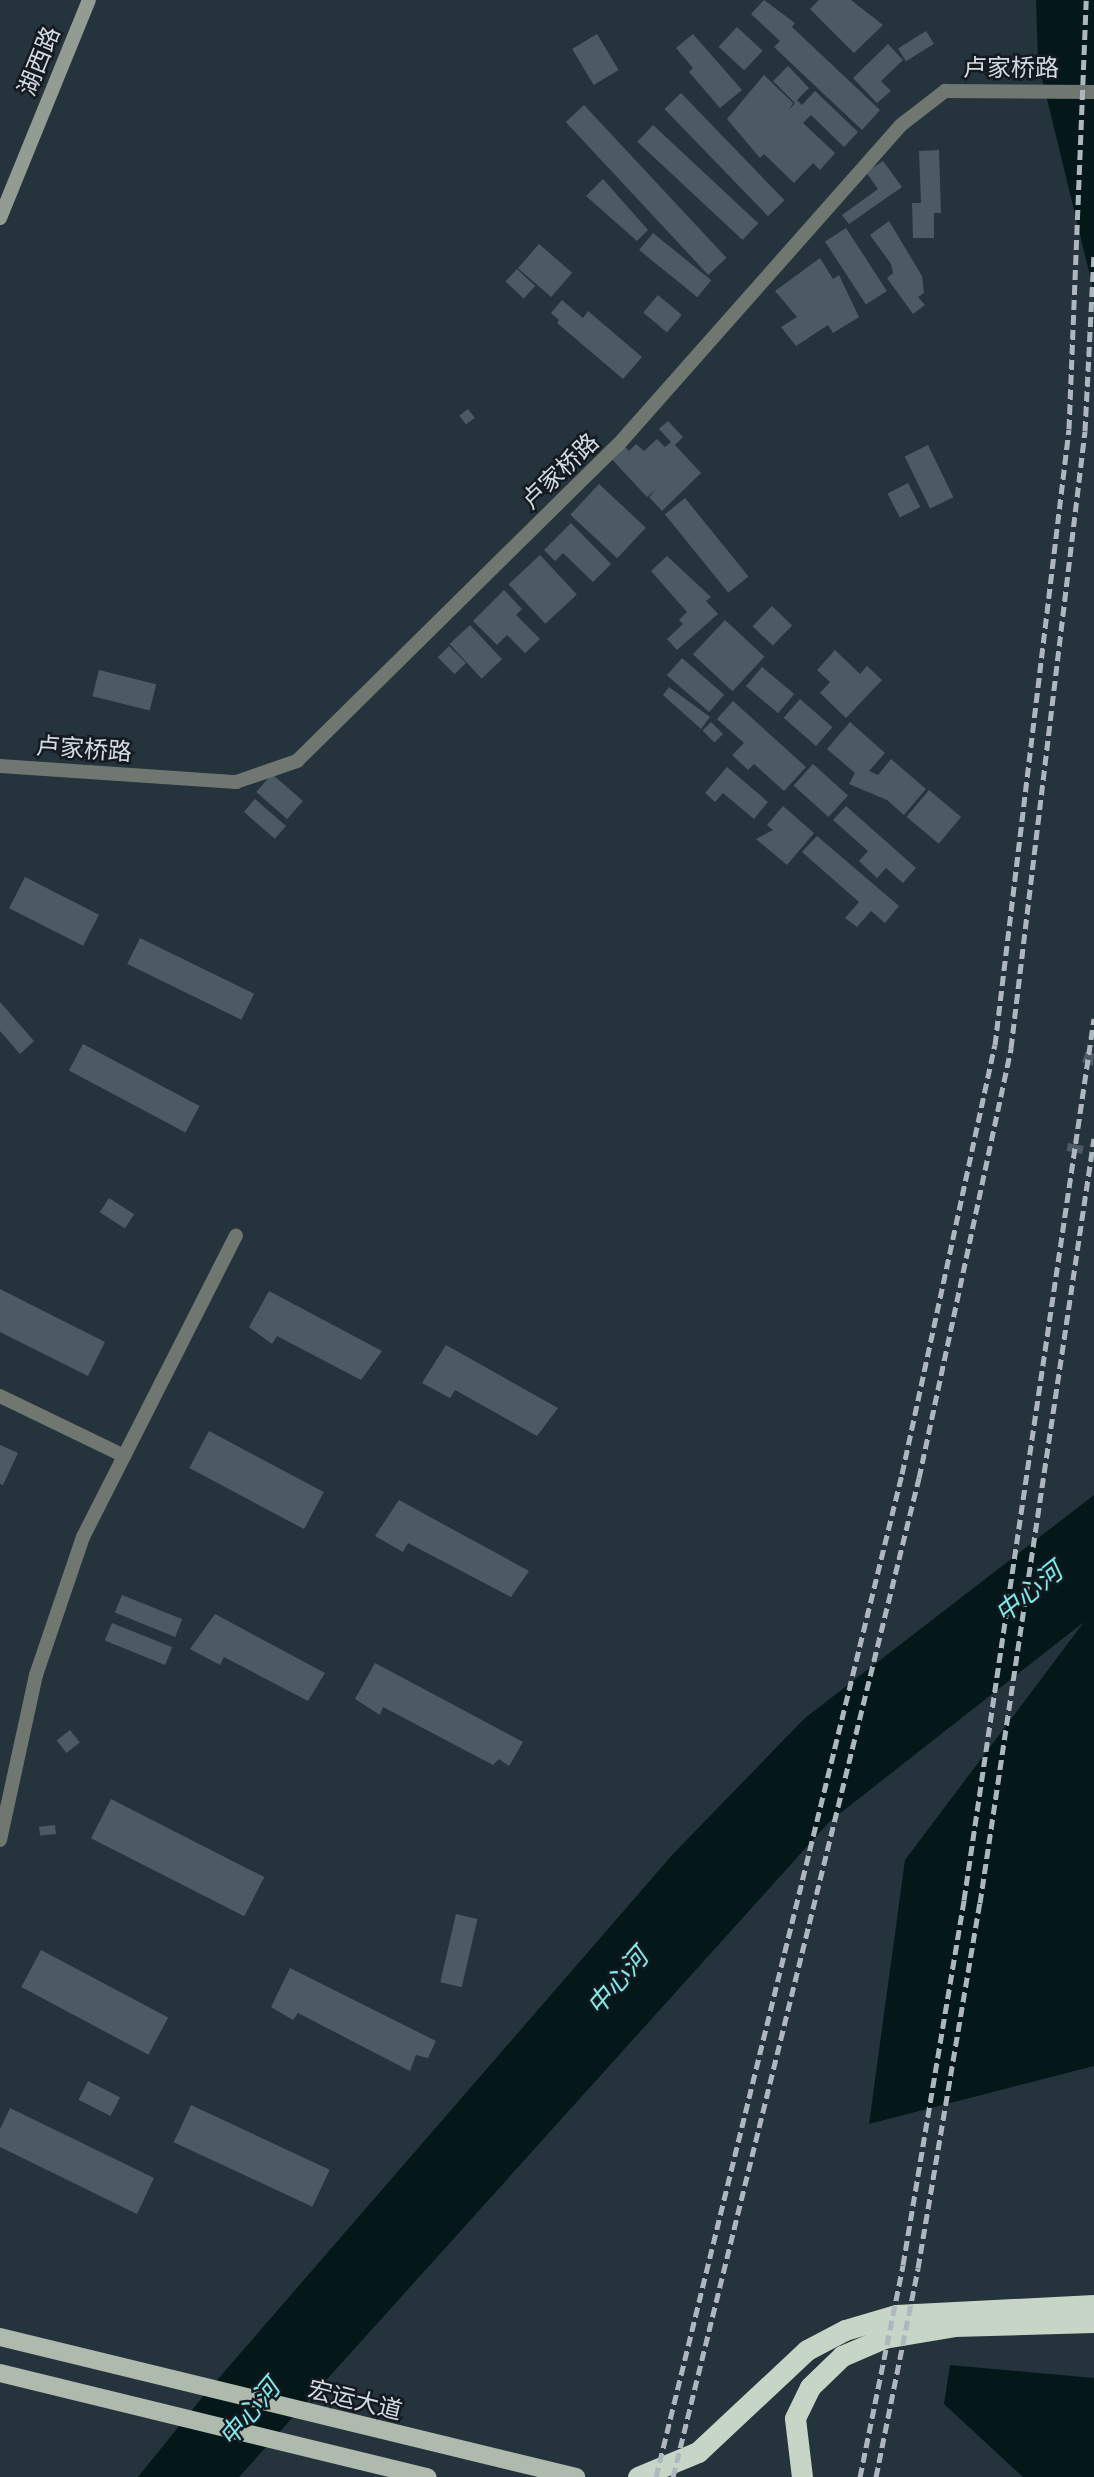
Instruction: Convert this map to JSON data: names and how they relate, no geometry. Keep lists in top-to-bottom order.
{
  "streets": {
    "main road": ["宏运大道"],
    "street": ["湖西路", "卢家桥路"]
  },
  "water": ["中心河"]
}
